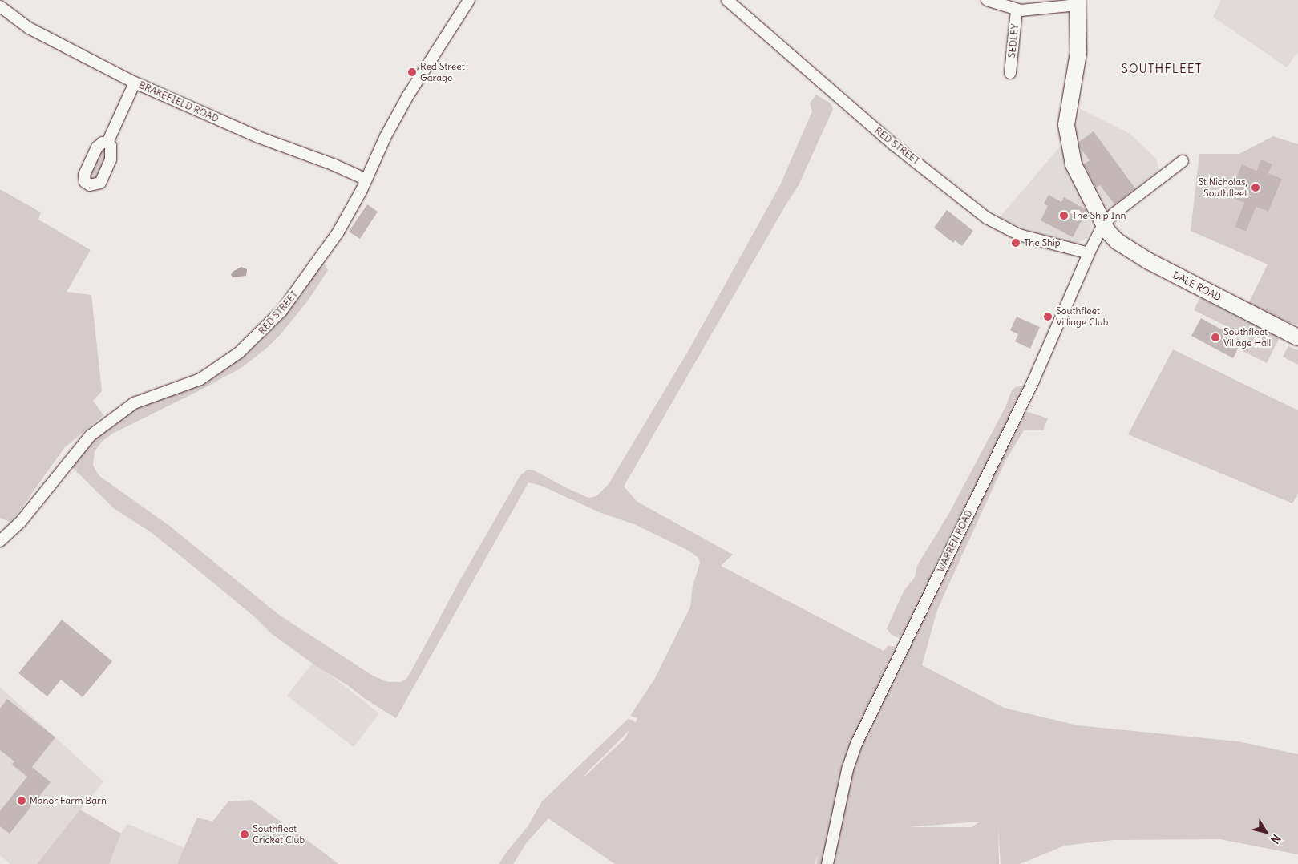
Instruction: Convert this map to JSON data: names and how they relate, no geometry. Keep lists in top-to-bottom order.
{
  "streets": {
    "street": [
      "SEDLEY",
      "BRAKEFIELD ROAD",
      "RED STREET",
      "DALE ROAD",
      "WARREN ROAD"
    ]
  },
  "crossings": [
    ["SEDLEY", "DALE ROAD"],
    ["BRAKEFIELD ROAD", "RED STREET"],
    ["RED STREET", "WARREN ROAD"],
    ["DALE ROAD", "WARREN ROAD"]
  ],
  "districts": ["SOUTHFLEET"],
  "places": [
    "Red Street Garage",
    "St Nicholas, Southfleet",
    "The Ship Inn",
    "The Ship",
    "Southfleet Villiage Club",
    "Southfleet Village Hall",
    "Manor Farm Barn",
    "Southfleet Cricket Club"
  ],
  "north": "bottom right"
}
